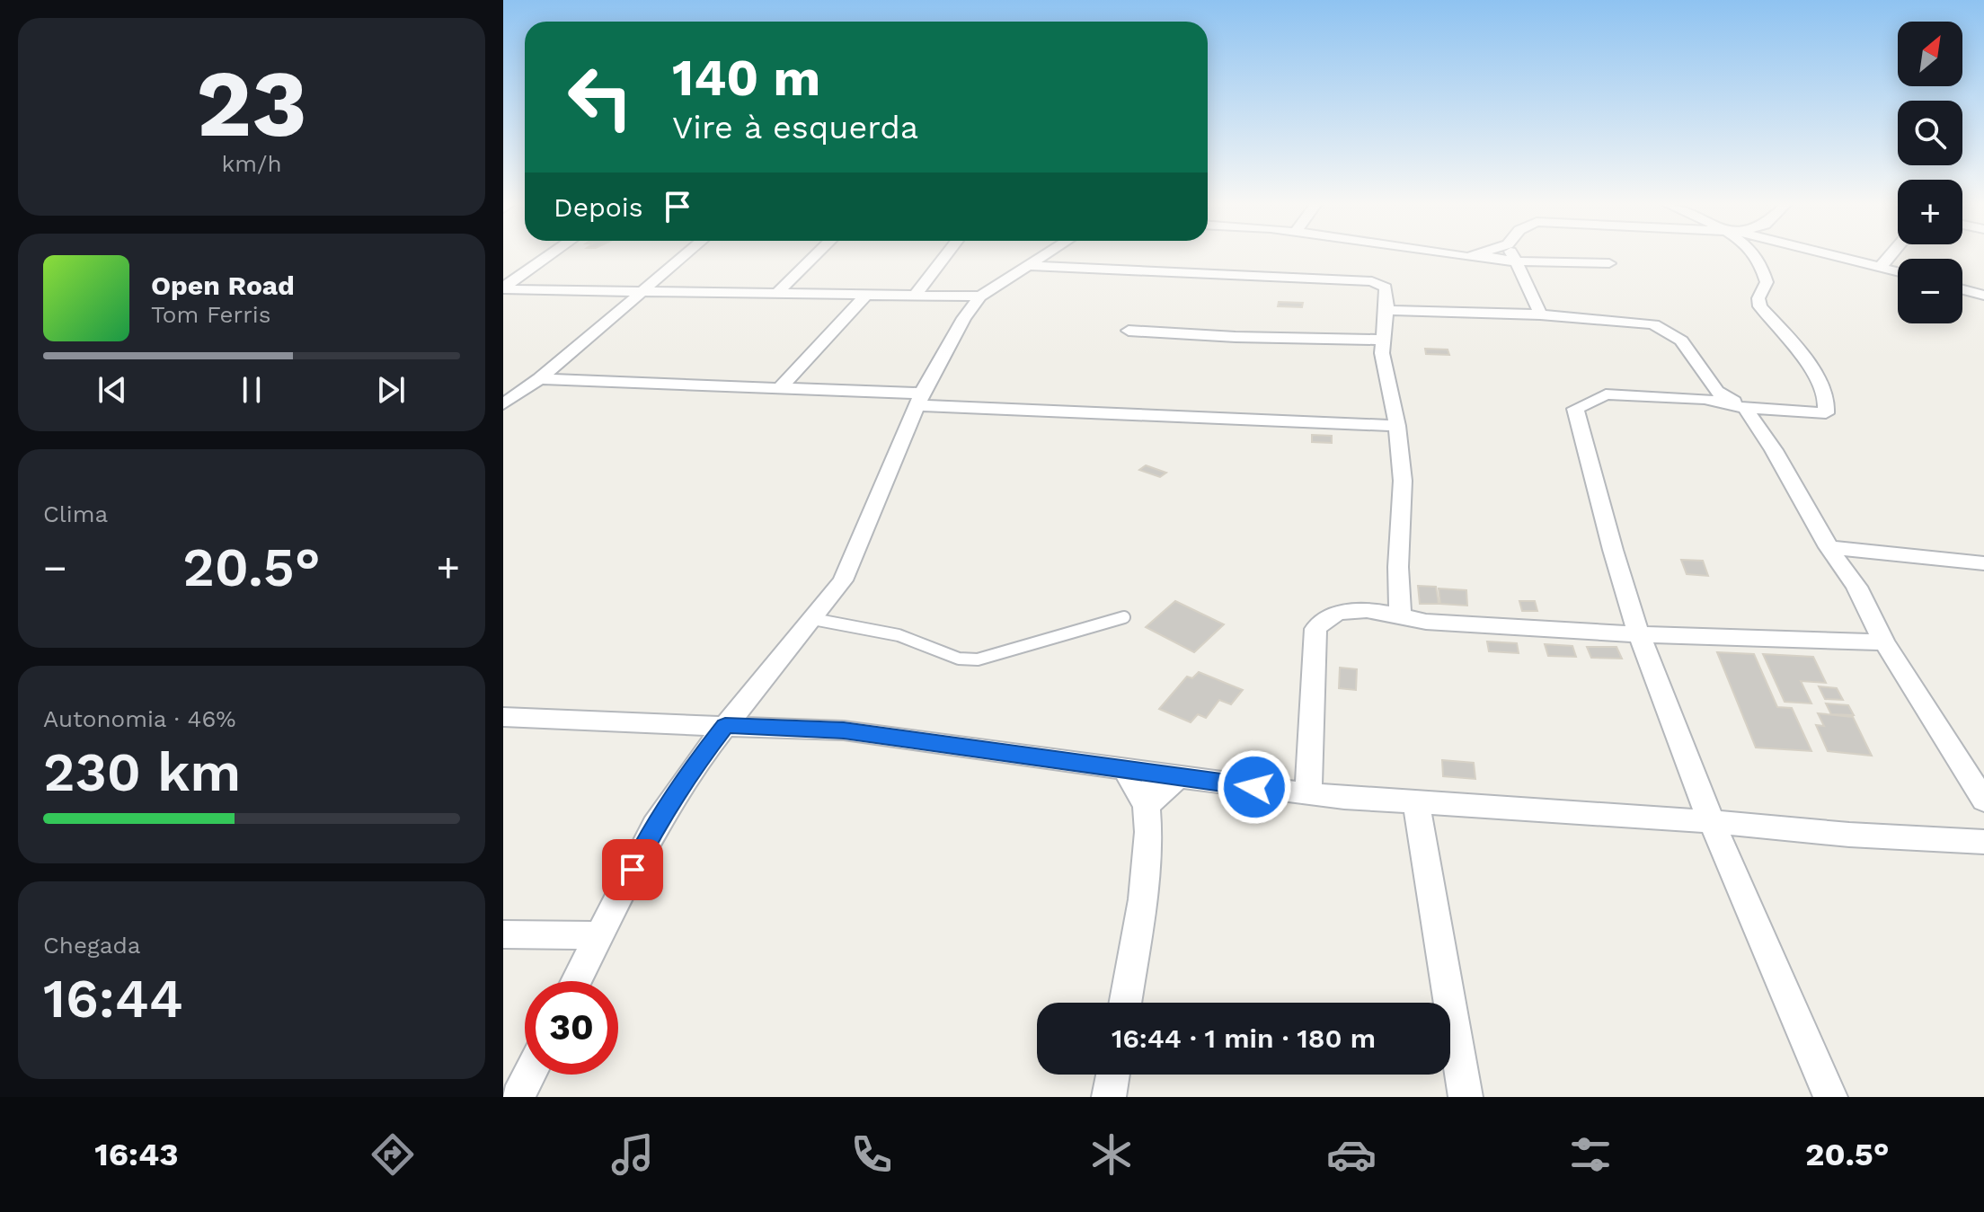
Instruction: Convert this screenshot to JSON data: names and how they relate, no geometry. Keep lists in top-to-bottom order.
{
  "north": "top right",
  "page": {
    "tile": [
      ["23", "km/h"],
      "Clima",
      ["Autonomia · 46%", "230 km"],
      ["Chegada", "16:44"]
    ],
    "map_buttons": ["+", "−"],
    "turn": ["140 m", "Vire à esquerda"],
    "then": "Depois",
    "song": ["Open Road", "Tom Ferris"],
    "heat": ["−", "20.5°", "+"],
    "limit": "30",
    "trip": "16:44 · 1 min · 180 m",
    "tabs": ["16:43", "20.5°"]
  }
}
